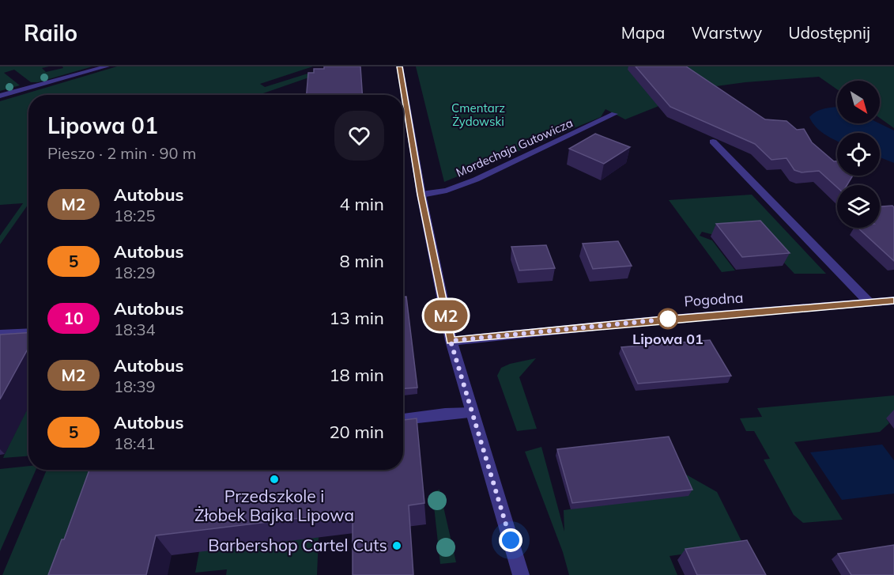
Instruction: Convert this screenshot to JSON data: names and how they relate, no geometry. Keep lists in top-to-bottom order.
{
  "streets": {
    "street": ["Mordechaja Gutowicza", "Pogodna"]
  },
  "parks": ["Cmentarz Żydowski"],
  "places": ["Lipowa 01", "Przedszkole i Żłobek Bajka Lipowa", "Barbershop Cartel Cuts"],
  "lines": ["bus line M2"],
  "north": "bottom right",
  "page": {
    "header": "Railo",
    "nav": ["Mapa", "Warstwy", "Udostępnij"],
    "on_map": "M2",
    "heading": ["Lipowa 01", "Pieszo · 2 min · 90 m"],
    "list": [
      {
        "mark": "M2",
        "name": "Autobus",
        "note": "18:25",
        "value": "4 min"
      },
      {
        "mark": "5",
        "name": "Autobus",
        "note": "18:29",
        "value": "8 min"
      },
      {
        "mark": "10",
        "name": "Autobus",
        "note": "18:34",
        "value": "13 min"
      },
      {
        "mark": "M2",
        "name": "Autobus",
        "note": "18:39",
        "value": "18 min"
      },
      {
        "mark": "5",
        "name": "Autobus",
        "note": "18:41",
        "value": "20 min"
      }
    ]
  }
}
